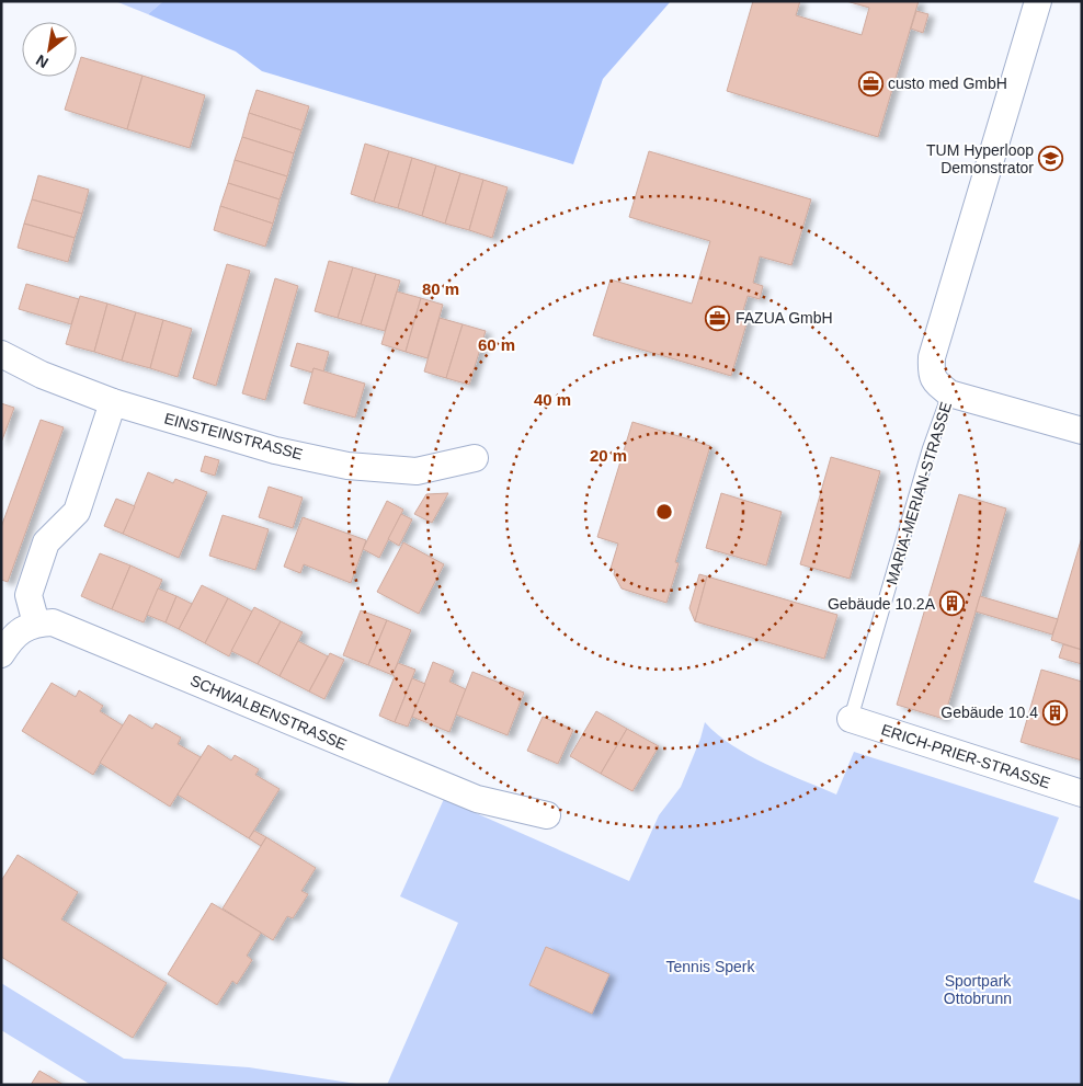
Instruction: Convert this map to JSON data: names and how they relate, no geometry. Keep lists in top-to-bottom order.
{
  "streets": {
    "street": ["EINSTEINSTRASSE", "SCHWALBENSTRASSE", "ERICH-PRIER-STRASSE"],
    "lane": ["MARIA-MERIAN-STRASSE"]
  },
  "crossings": [
    ["MARIA-MERIAN-STRASSE", "ERICH-PRIER-STRASSE"]
  ],
  "parks": ["Tennis Sperk", "Sportpark Ottobrunn"],
  "places": {
    "office": ["custo med GmbH", "FAZUA GmbH"],
    "school or university": ["TUM Hyperloop Demonstrator"],
    "building": ["Gebäude 10.2A", "Gebäude 10.4"]
  },
  "north": "bottom left",
  "rings": [
    "80 m",
    "60 m",
    "40 m",
    "20 m"
  ]
}
